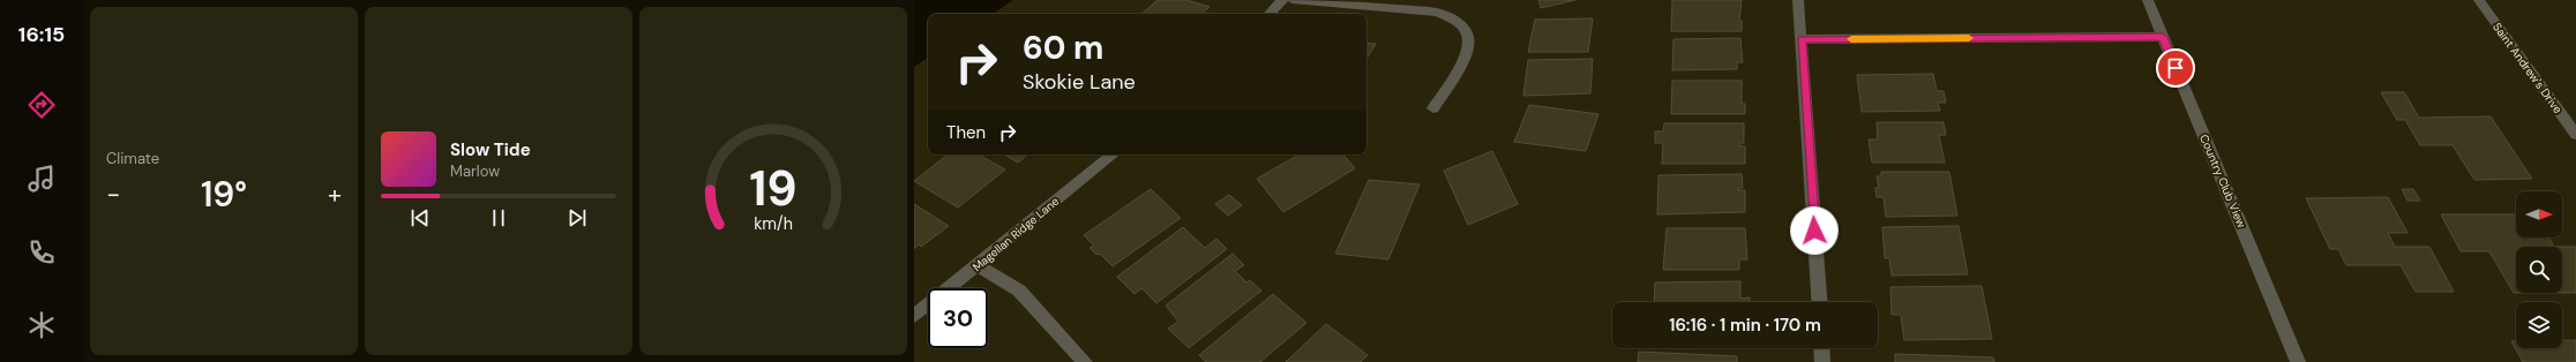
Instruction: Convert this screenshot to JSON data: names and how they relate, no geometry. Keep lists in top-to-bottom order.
{
  "streets": {
    "street": ["Saint Andrew's Drive", "Country Club View", "Magellan Ridge Lane"]
  },
  "north": "right",
  "page": {
    "tabs": "16:15",
    "tile": "Climate",
    "turn": ["60 m", "Skokie Lane"],
    "then": "Then",
    "song": ["Slow Tide", "Marlow"],
    "heat": ["−", "19°", "+"],
    "limit": "30",
    "trip": "16:16 · 1 min · 170 m",
    "gauge": ["19", "km/h"]
  }
}
